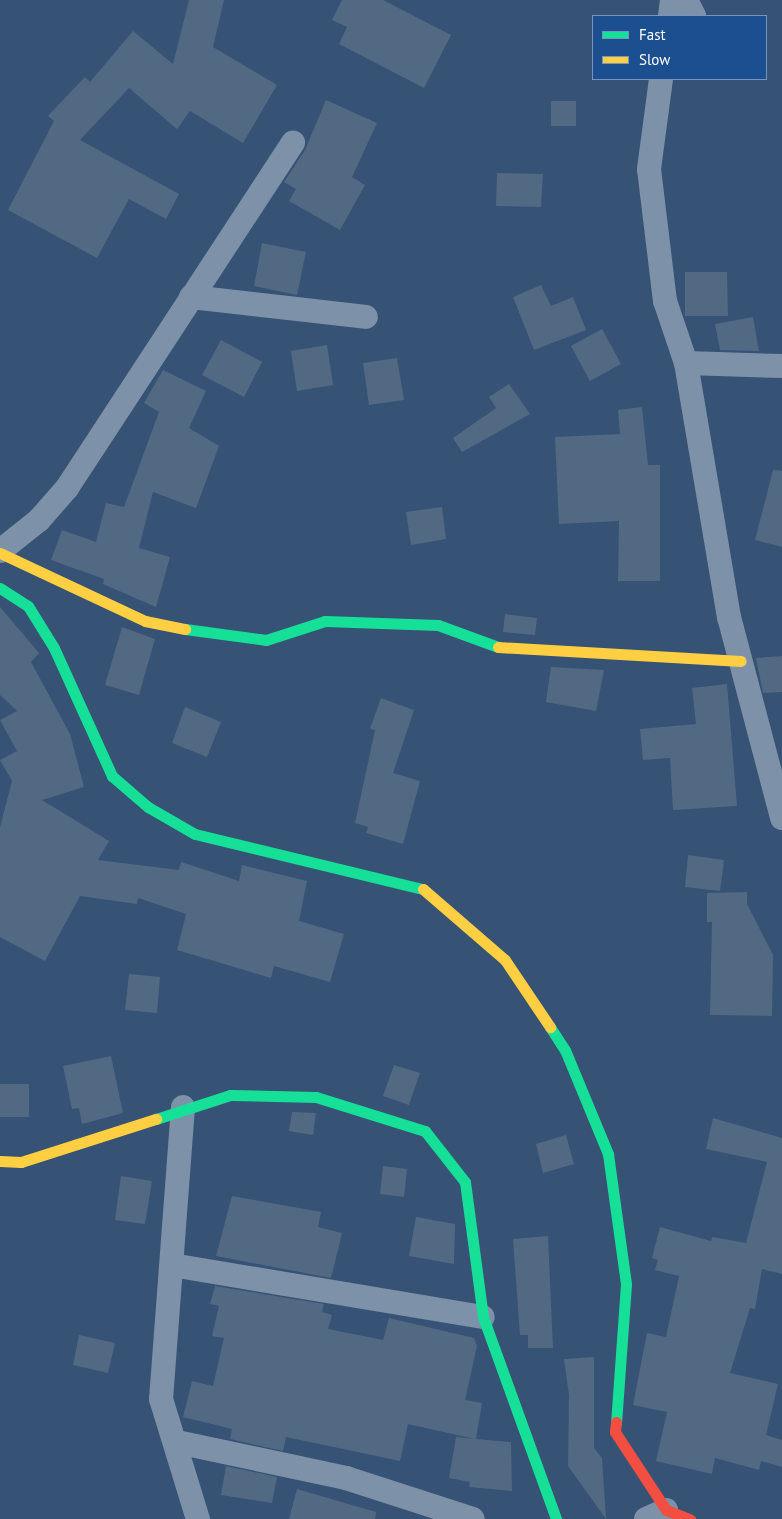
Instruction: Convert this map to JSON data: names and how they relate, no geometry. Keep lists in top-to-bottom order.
{
  "legend": ["Fast", "Slow"]
}
